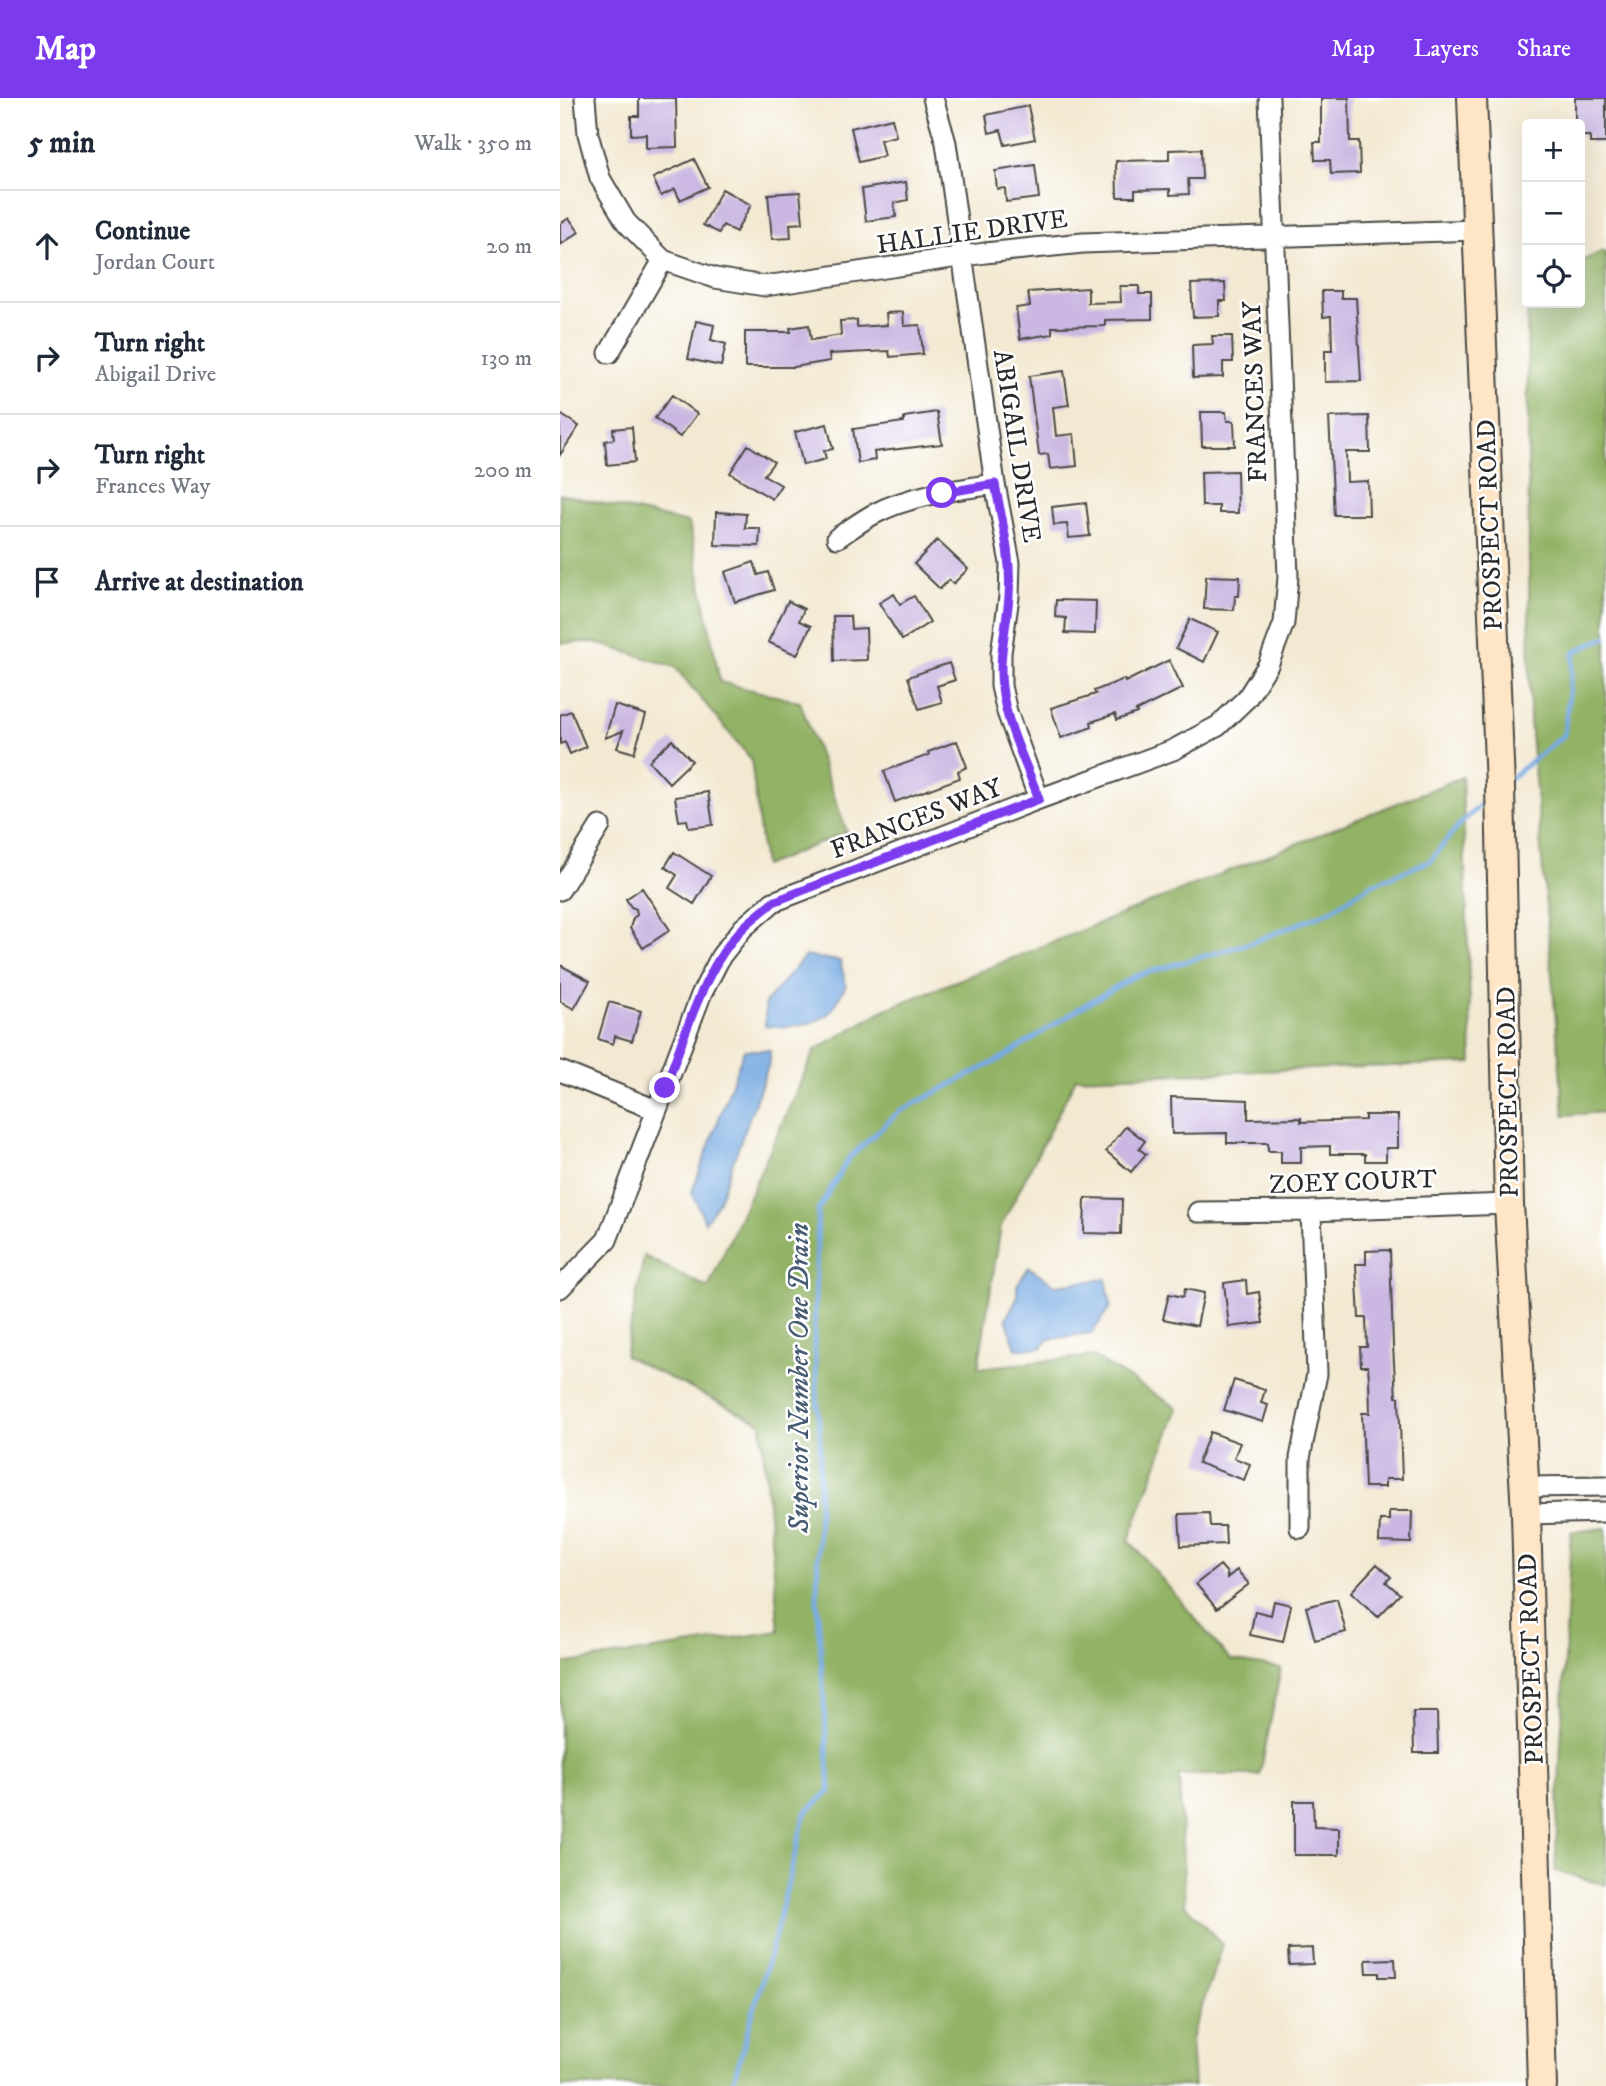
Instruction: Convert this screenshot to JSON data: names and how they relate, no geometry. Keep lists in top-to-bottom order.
{
  "streets": {
    "main road": ["PROSPECT ROAD"],
    "street": [
      "HALLIE DRIVE",
      "FRANCES WAY",
      "ABIGAIL DRIVE",
      "ZOEY COURT"
    ]
  },
  "crossings": [
    ["HALLIE DRIVE", "FRANCES WAY"],
    ["HALLIE DRIVE", "ABIGAIL DRIVE"],
    ["HALLIE DRIVE", "PROSPECT ROAD"],
    ["FRANCES WAY", "ABIGAIL DRIVE"],
    ["PROSPECT ROAD", "ZOEY COURT"]
  ],
  "water": ["Superior Number One Drain"],
  "page": {
    "header": "Map",
    "nav": ["Map", "Layers", "Share"],
    "heading": ["5 min", "Walk · 350 m"],
    "map_buttons": ["+", "−"],
    "list": [
      ["Continue", "Jordan Court", "20 m"],
      ["Turn right", "Abigail Drive", "130 m"],
      ["Turn right", "Frances Way", "200 m"],
      "Arrive at destination"
    ]
  }
}
